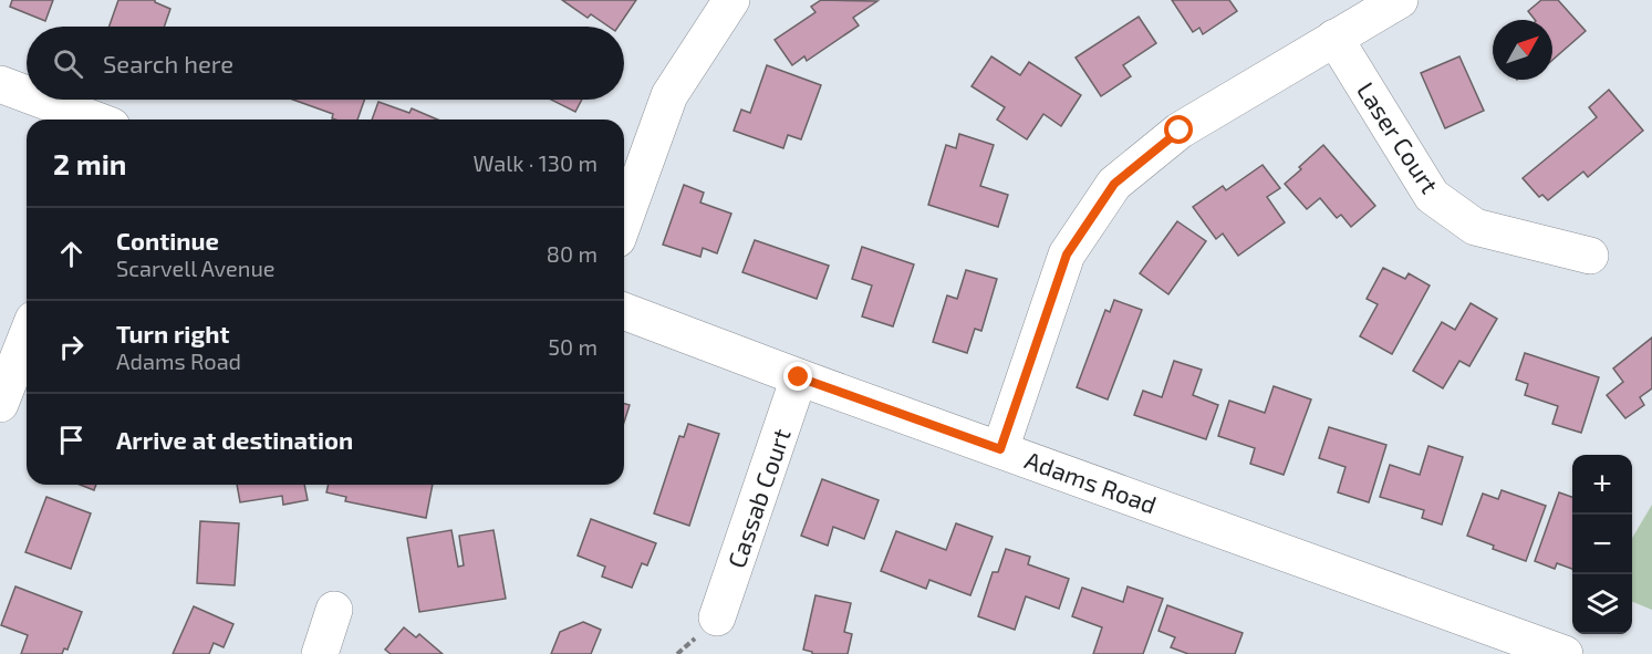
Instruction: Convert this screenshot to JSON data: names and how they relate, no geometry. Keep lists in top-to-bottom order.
{
  "streets": {
    "street": ["Laser Court", "Adams Road", "Cassab Court"]
  },
  "crossings": [
    ["Adams Road", "Cassab Court"]
  ],
  "north": "top right",
  "page": {
    "search": "Search here",
    "heading": ["2 min", "Walk · 130 m"],
    "list": [
      ["Continue", "Scarvell Avenue", "80 m"],
      ["Turn right", "Adams Road", "50 m"],
      "Arrive at destination"
    ],
    "map_buttons": ["+", "−"]
  }
}
